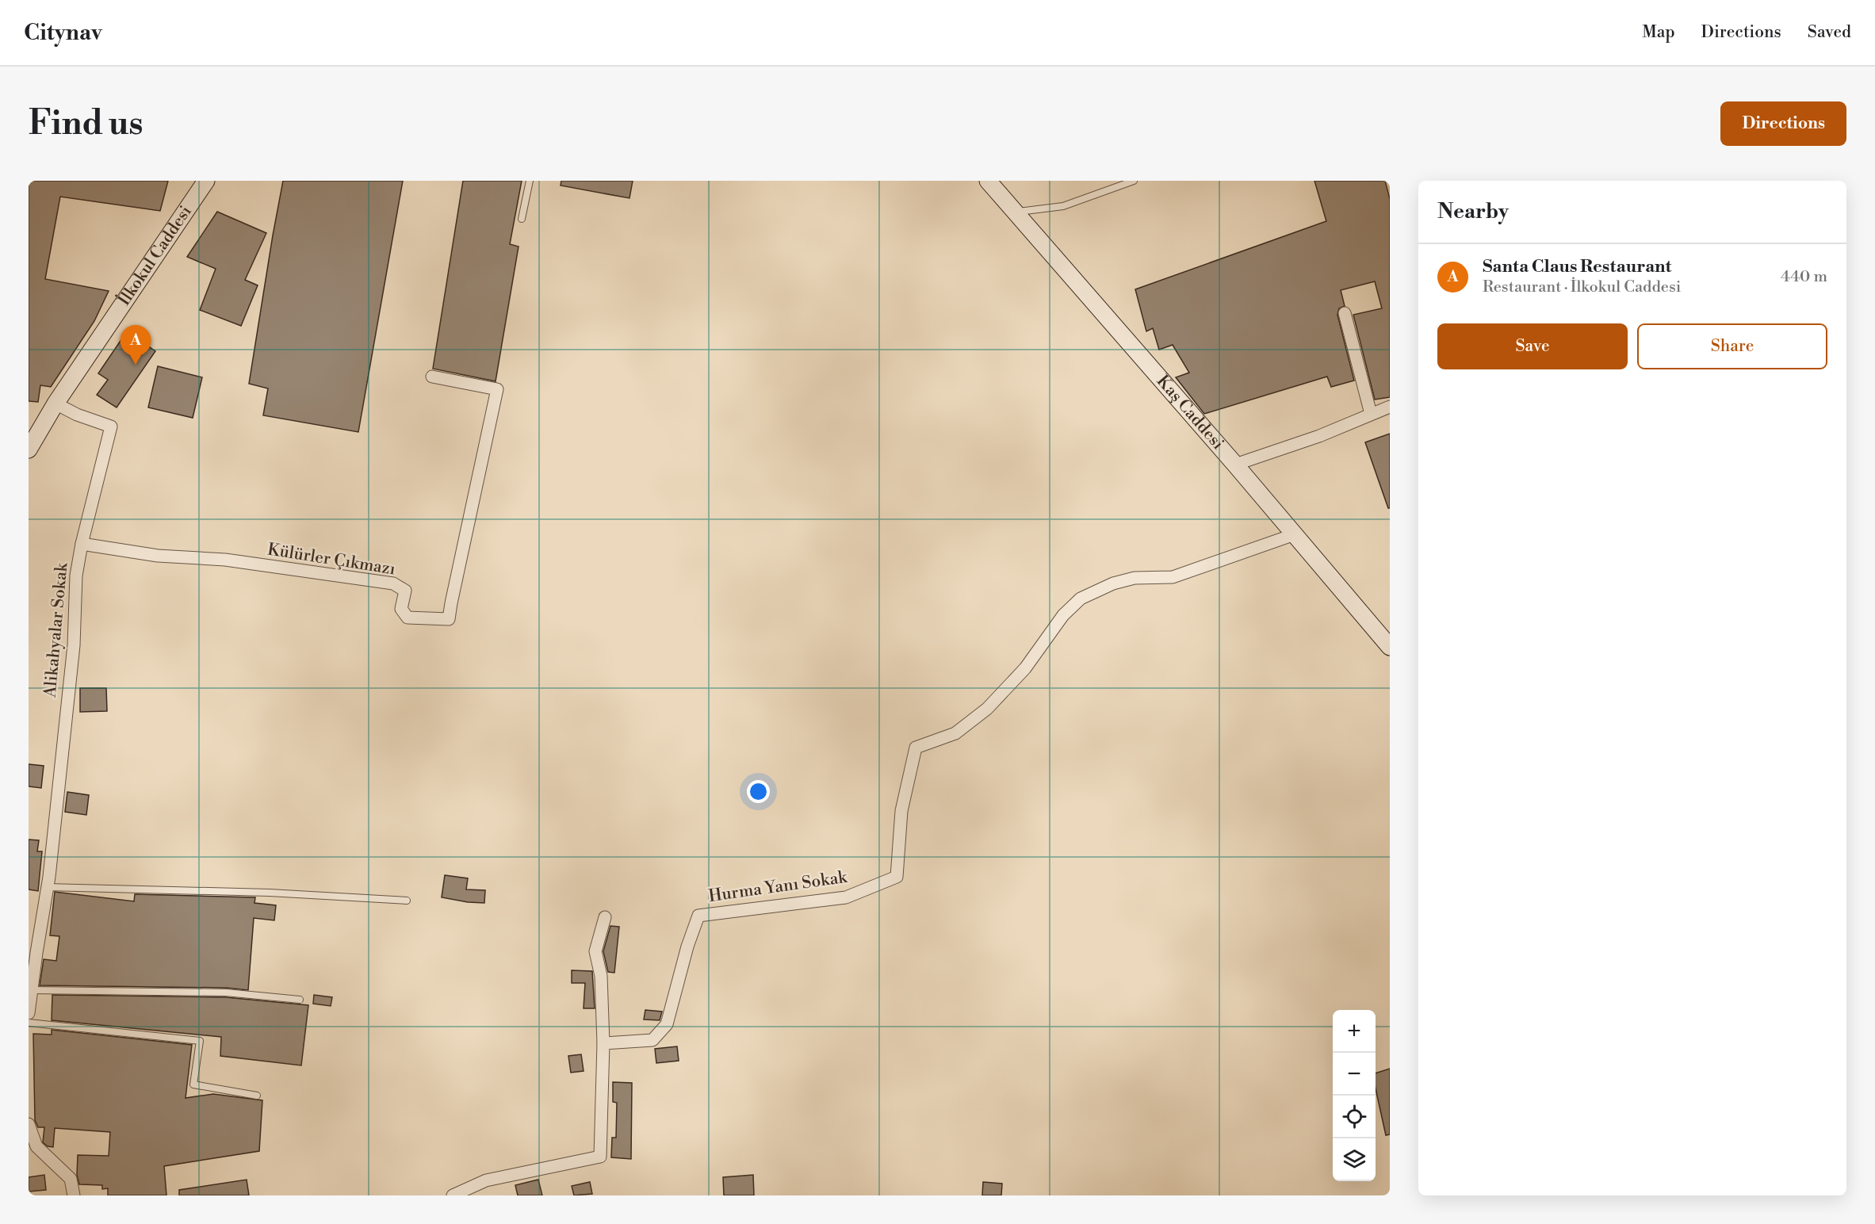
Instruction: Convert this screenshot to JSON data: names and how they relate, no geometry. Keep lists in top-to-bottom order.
{
  "streets": {
    "street": [
      "İlkokul Caddesi",
      "Kaş Caddesi",
      "Külürler Çıkmazı",
      "Alikahyalar Sokak",
      "Hurma Yanı Sokak"
    ]
  },
  "crossings": [
    ["İlkokul Caddesi", "Alikahyalar Sokak"],
    ["Kaş Caddesi", "Hurma Yanı Sokak"],
    ["Külürler Çıkmazı", "Alikahyalar Sokak"]
  ],
  "page": {
    "header": "Citynav",
    "nav": ["Map", "Directions", "Saved"],
    "buttons": [
      "Directions",
      ["Save", "Share"]
    ],
    "title": "Find us",
    "heading": "Nearby",
    "list": [
      {
        "mark": "A",
        "name": "Santa Claus Restaurant",
        "note": "Restaurant · İlkokul Caddesi",
        "value": "440 m"
      }
    ],
    "pins": "A",
    "map_buttons": ["+", "−"]
  }
}
